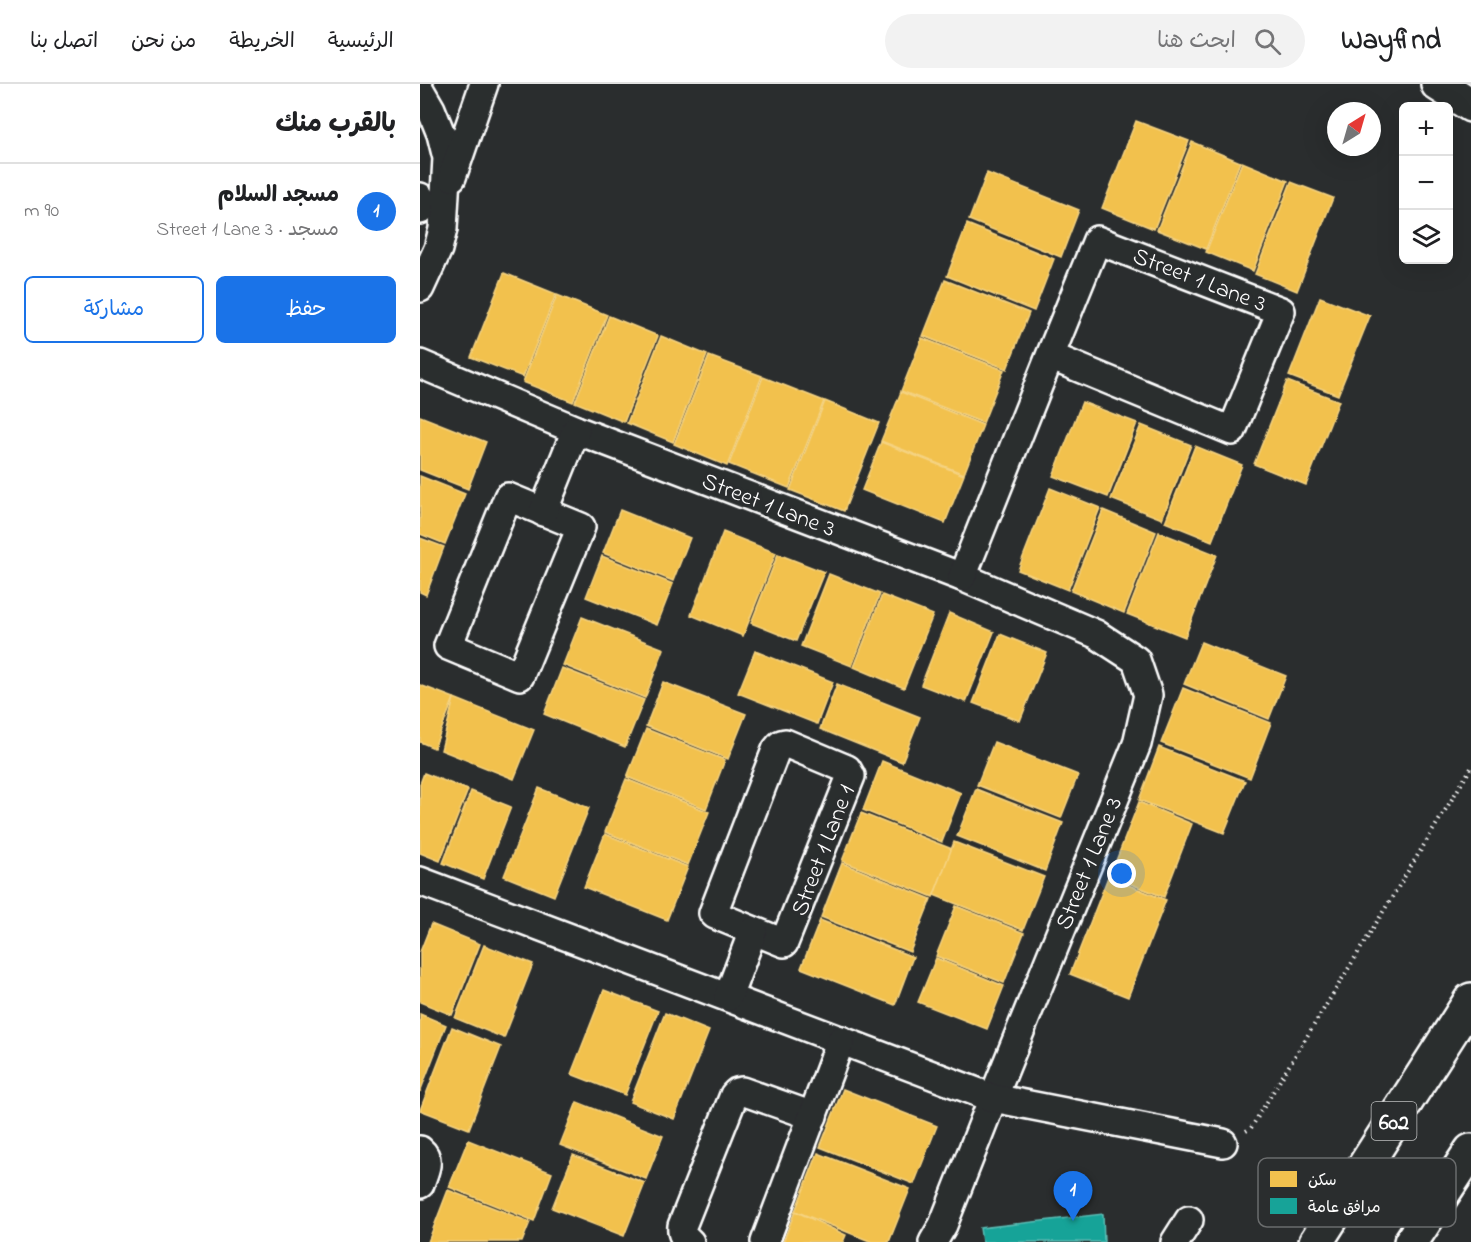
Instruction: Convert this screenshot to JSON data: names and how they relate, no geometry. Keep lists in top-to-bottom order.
{
  "streets": {
    "main road": ["602"],
    "street": ["Street 1 Lane 3", "Street 1 Lane 1"]
  },
  "legend": ["سكن", "مرافق عامة"],
  "north": "top right",
  "page": {
    "header": "Wayfind",
    "search": "ابحث هنا",
    "nav": [
      "الرئيسية",
      "الخريطة",
      "من نحن",
      "اتصل بنا"
    ],
    "heading": "بالقرب منك",
    "map_buttons": ["+", "−"],
    "list": [
      {
        "mark": "1",
        "name": "مسجد السلام",
        "note": "مسجد · Street 1 Lane 3",
        "value": "90 m"
      }
    ],
    "buttons": ["حفظ", "مشاركة"],
    "pins": "1"
  }
}
